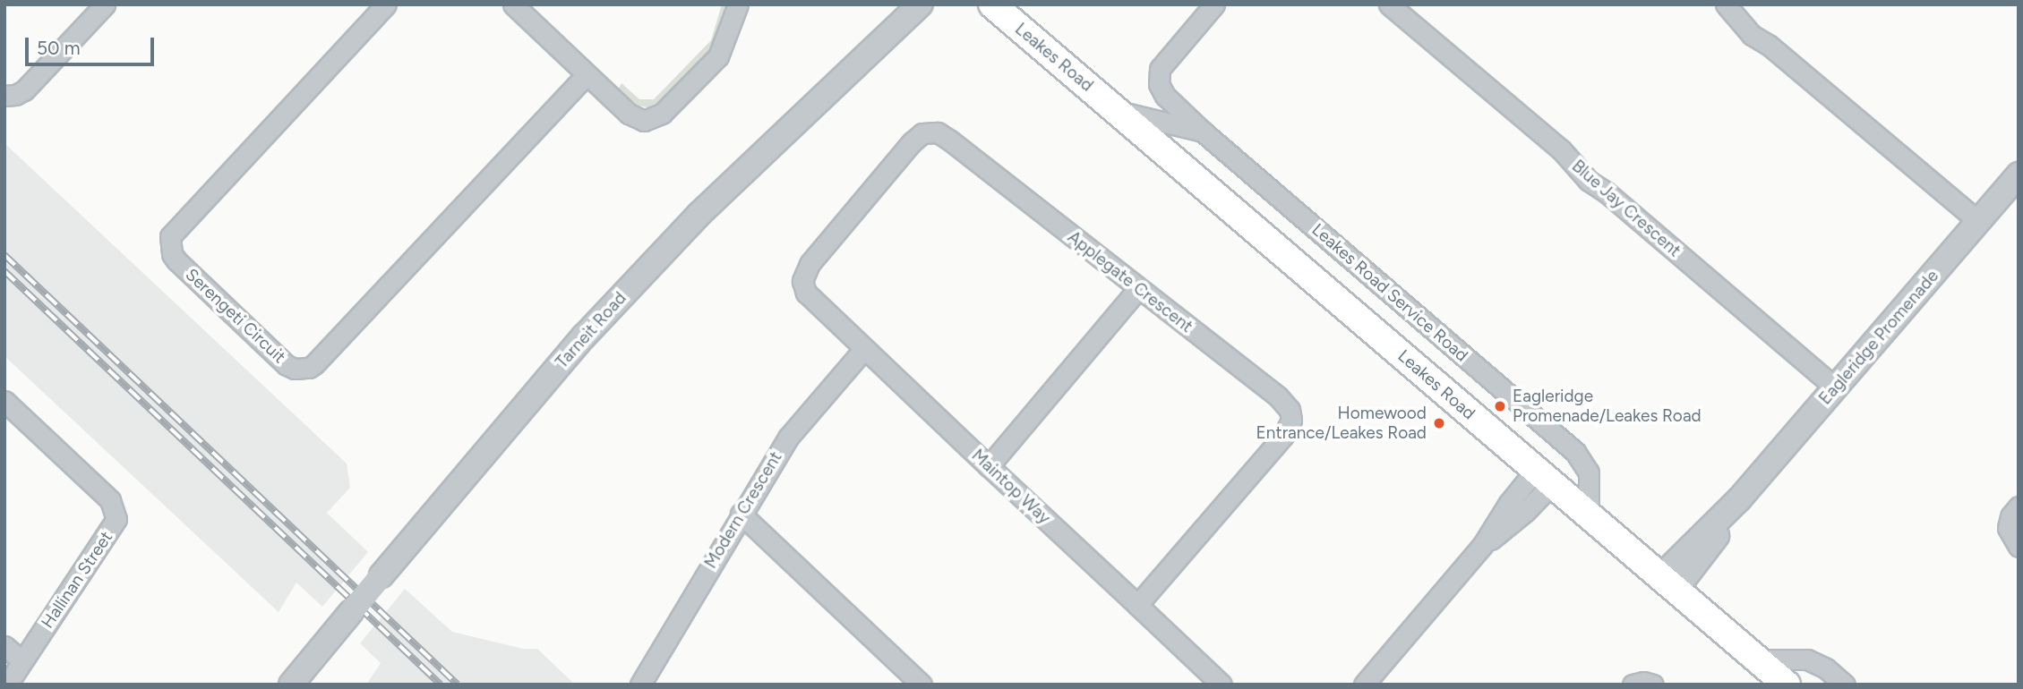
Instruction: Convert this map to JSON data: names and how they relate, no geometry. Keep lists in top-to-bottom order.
{
  "streets": {
    "main road": ["Leakes Road"],
    "street": [
      "Blue Jay Crescent",
      "Applegate Crescent",
      "Leakes Road Service Road",
      "Serengeti Circuit",
      "Tarneit Road",
      "Eagleridge Promenade",
      "Maintop Way",
      "Modern Crescent",
      "Hallinan Street"
    ]
  },
  "crossings": [
    ["Leakes Road", "Leakes Road Service Road"],
    ["Leakes Road", "Eagleridge Promenade"],
    ["Blue Jay Crescent", "Eagleridge Promenade"],
    ["Applegate Crescent", "Maintop Way"],
    ["Maintop Way", "Modern Crescent"]
  ],
  "places": ["Eagleridge Promenade/Leakes Road", "Homewood Entrance/Leakes Road"],
  "scale_bar": "50 m"
}
